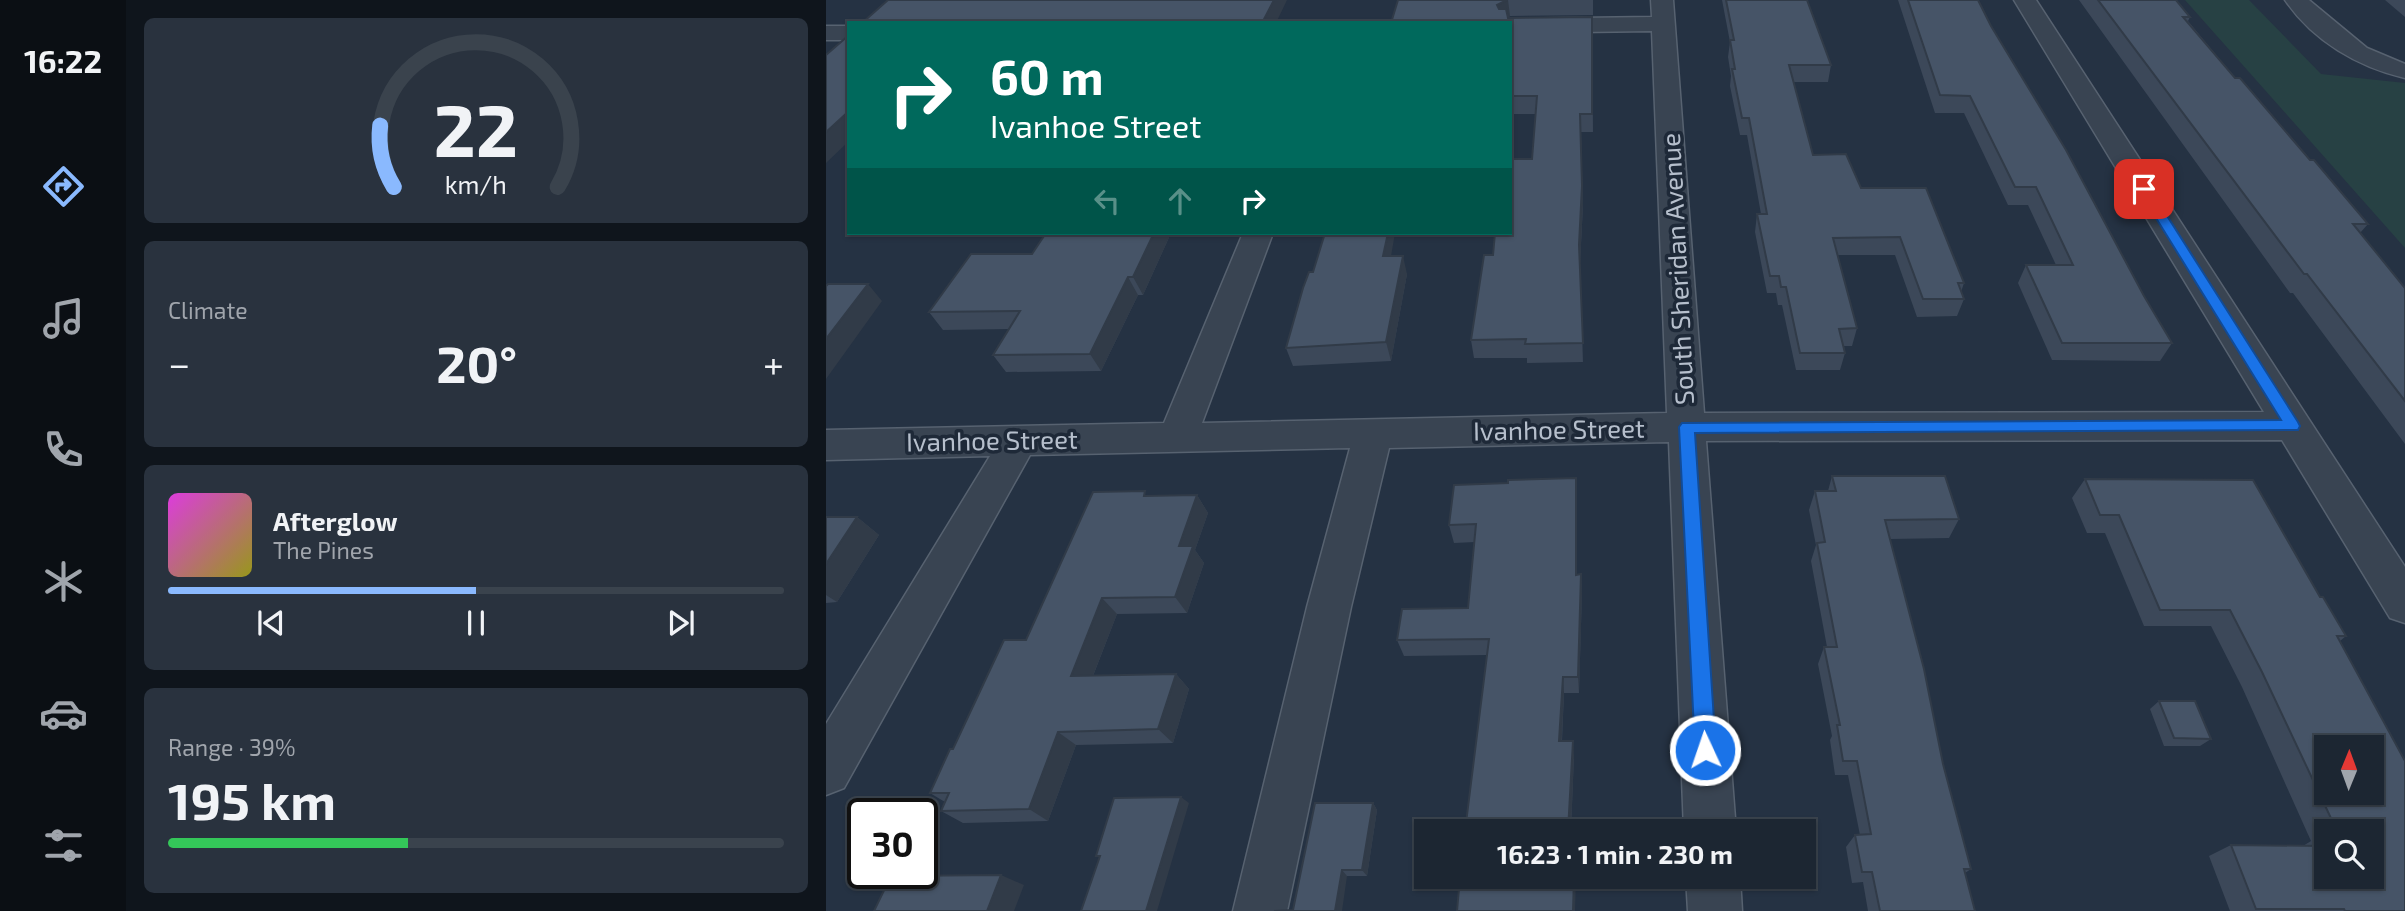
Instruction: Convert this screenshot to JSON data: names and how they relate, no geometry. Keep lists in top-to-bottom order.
{
  "streets": {
    "street": ["South Sheridan Avenue", "Ivanhoe Street"]
  },
  "crossings": [
    ["South Sheridan Avenue", "Ivanhoe Street"]
  ],
  "north": "top",
  "page": {
    "tabs": "16:22",
    "turn": ["60 m", "Ivanhoe Street"],
    "tile": [
      "Climate",
      ["Range · 39%", "195 km"]
    ],
    "heat": ["−", "20°", "+"],
    "song": ["Afterglow", "The Pines"],
    "limit": "30",
    "trip": "16:23 · 1 min · 230 m",
    "gauge": ["22", "km/h"]
  }
}
